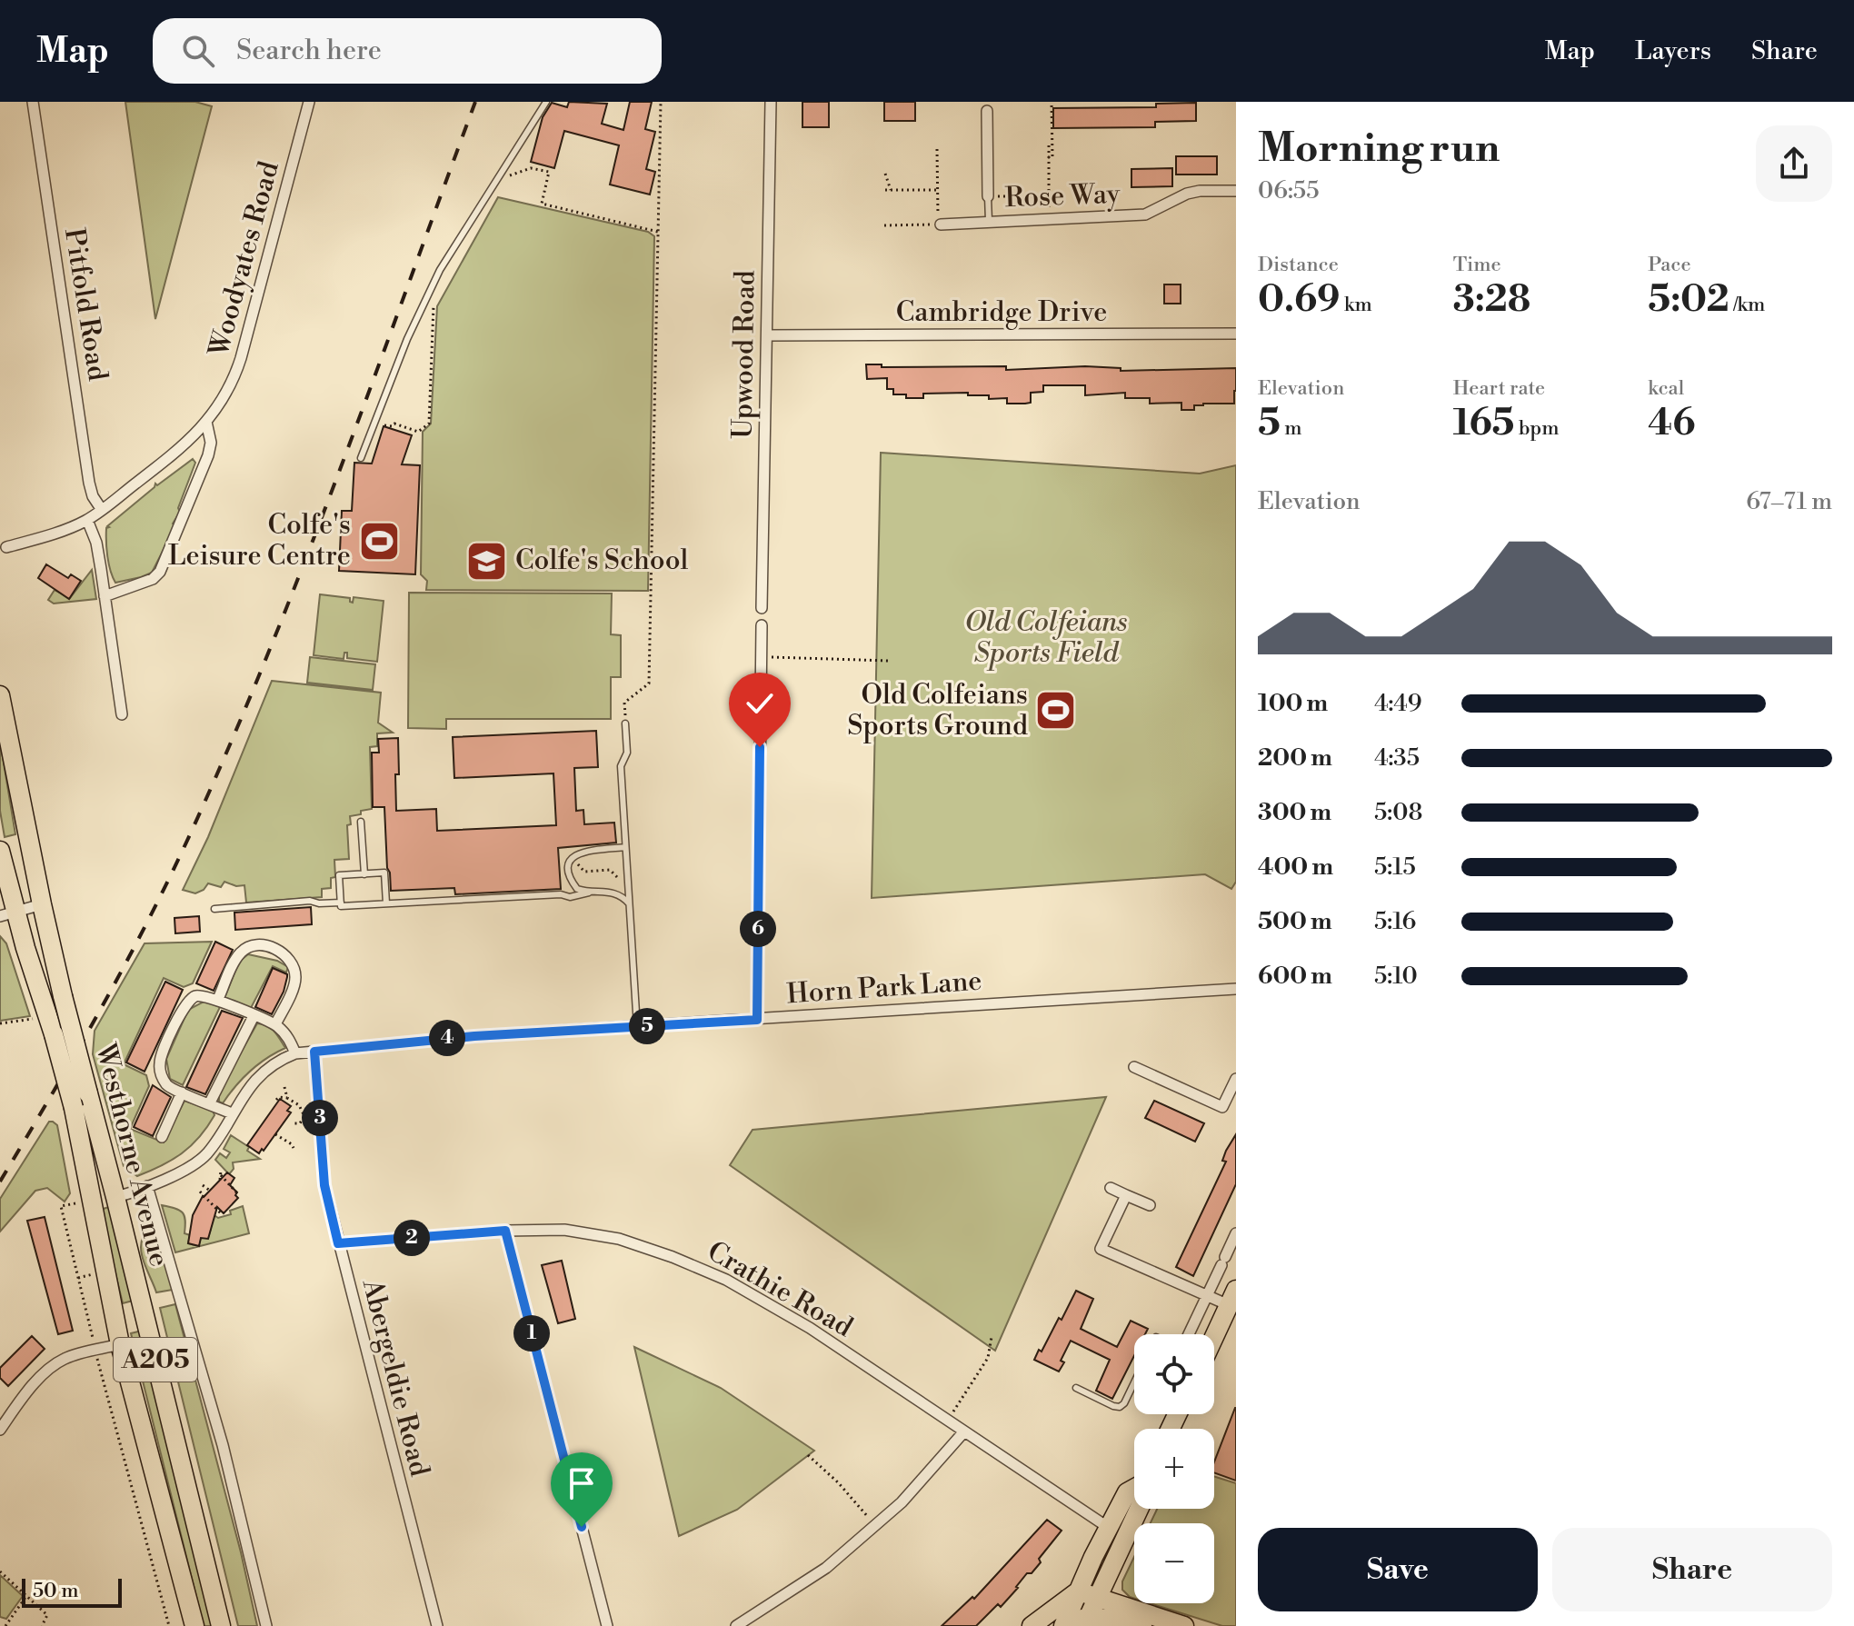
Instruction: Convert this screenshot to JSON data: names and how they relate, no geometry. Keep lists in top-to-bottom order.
{
  "streets": {
    "highway": ["Westhorne Avenue", "A205"],
    "street": [
      "Rose Way",
      "Woodyates Road",
      "Pitfold Road",
      "Cambridge Drive",
      "Upwood Road",
      "Horn Park Lane",
      "Crathie Road",
      "Abergeldie Road"
    ]
  },
  "crossings": [
    ["Woodyates Road", "Pitfold Road"],
    ["Cambridge Drive", "Upwood Road"],
    ["Horn Park Lane", "Westhorne Avenue"],
    ["Horn Park Lane", "Abergeldie Road"],
    ["Crathie Road", "Abergeldie Road"]
  ],
  "parks": ["Old Colfeians Sports Field"],
  "places": {
    "sports": ["Colfe's Leisure Centre", "Old Colfeians Sports Ground"],
    "school or university": ["Colfe's School"]
  },
  "scale_bar": "50 m",
  "page": {
    "header": "Map",
    "search": "Search here",
    "nav": ["Map", "Layers", "Share"],
    "heading": ["Morning run", "06:55"],
    "stats": [
      ["Distance", "0.69 km"],
      ["Time", "3:28"],
      ["Pace", "5:02 /km"],
      ["Elevation", "5 m"],
      ["Heart rate", "165 bpm"],
      ["kcal", "46"]
    ],
    "chart": ["Elevation", "67–71 m"],
    "list": [
      {
        "name": "100 m",
        "note": "4:49"
      },
      {
        "name": "200 m",
        "note": "4:35"
      },
      {
        "name": "300 m",
        "note": "5:08"
      },
      {
        "name": "400 m",
        "note": "5:15"
      },
      {
        "name": "500 m",
        "note": "5:16"
      },
      {
        "name": "600 m",
        "note": "5:10"
      }
    ],
    "pins": [
      "6",
      "5",
      "4",
      "3",
      "2",
      "1"
    ],
    "map_buttons": ["+", "−"],
    "buttons": ["Save", "Share"],
    "scale": "50 m"
  }
}
